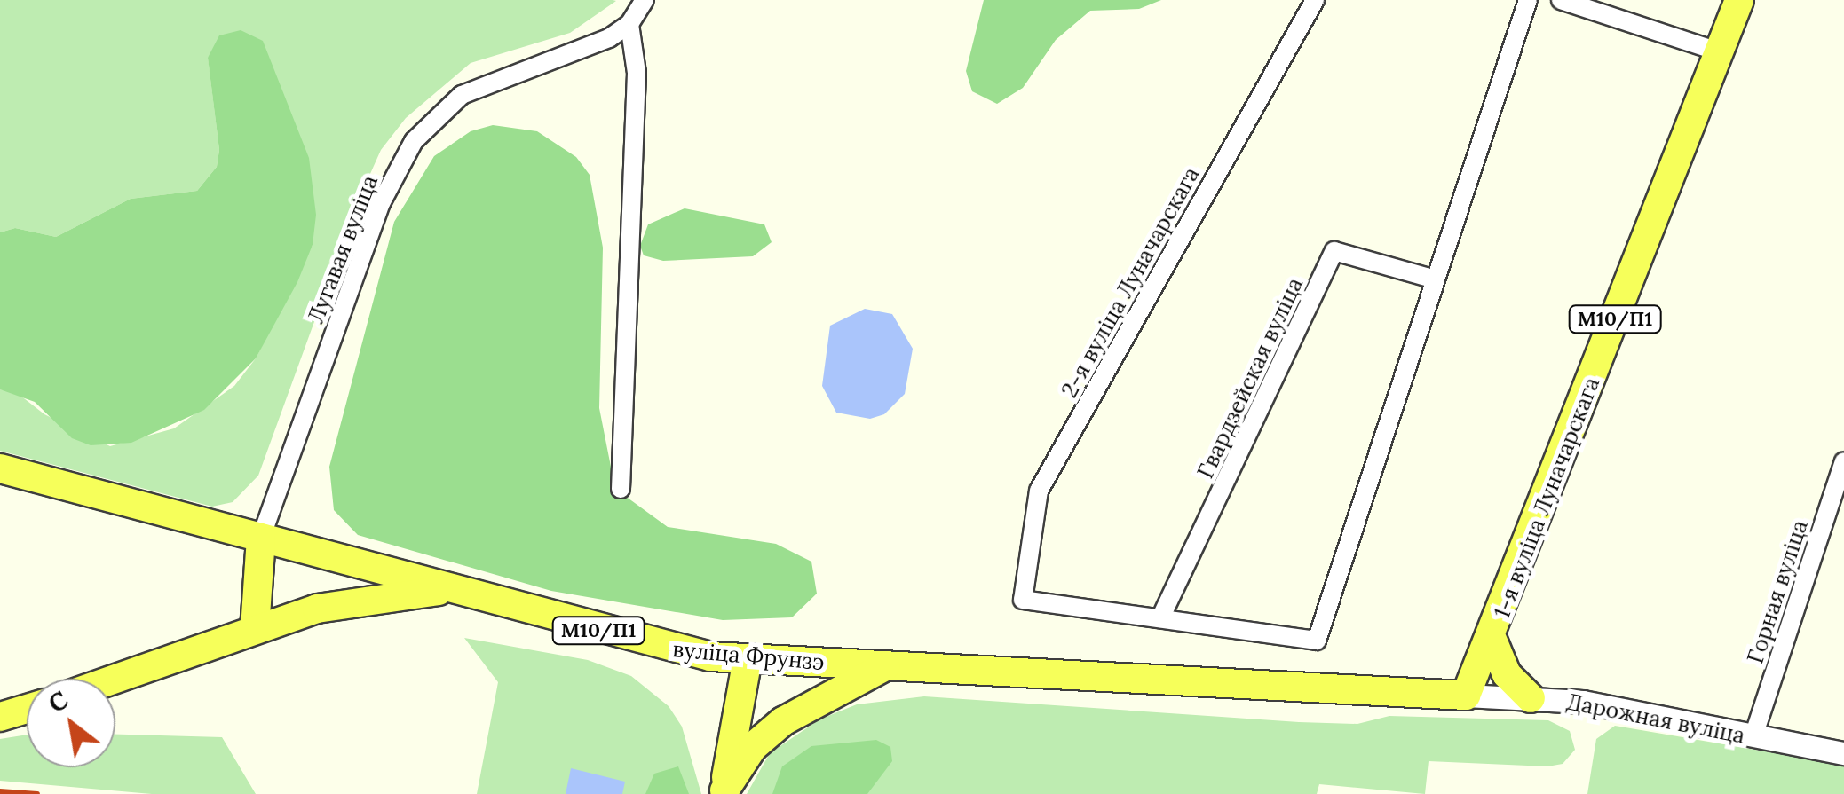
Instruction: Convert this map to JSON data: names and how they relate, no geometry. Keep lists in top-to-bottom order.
{
  "streets": {
    "main road": ["М10/П1", "1-я вуліца Луначарскага", "вуліца Фрунзэ"],
    "street": [
      "Лугавая вуліца",
      "2-я вуліца Луначарскага",
      "Гвардзейская вуліца",
      "Горная вуліца",
      "Дарожная вуліца"
    ]
  },
  "crossings": [
    ["Лугавая вуліца", "вуліца Фрунзэ"],
    ["2-я вуліца Луначарскага", "Гвардзейская вуліца"],
    ["М10/П1", "вуліца Фрунзэ"],
    ["1-я вуліца Луначарскага", "вуліца Фрунзэ"],
    ["1-я вуліца Луначарскага", "Дарожная вуліца"],
    ["Горная вуліца", "Дарожная вуліца"],
    ["вуліца Фрунзэ", "Дарожная вуліца"]
  ],
  "north": "top left"
}
